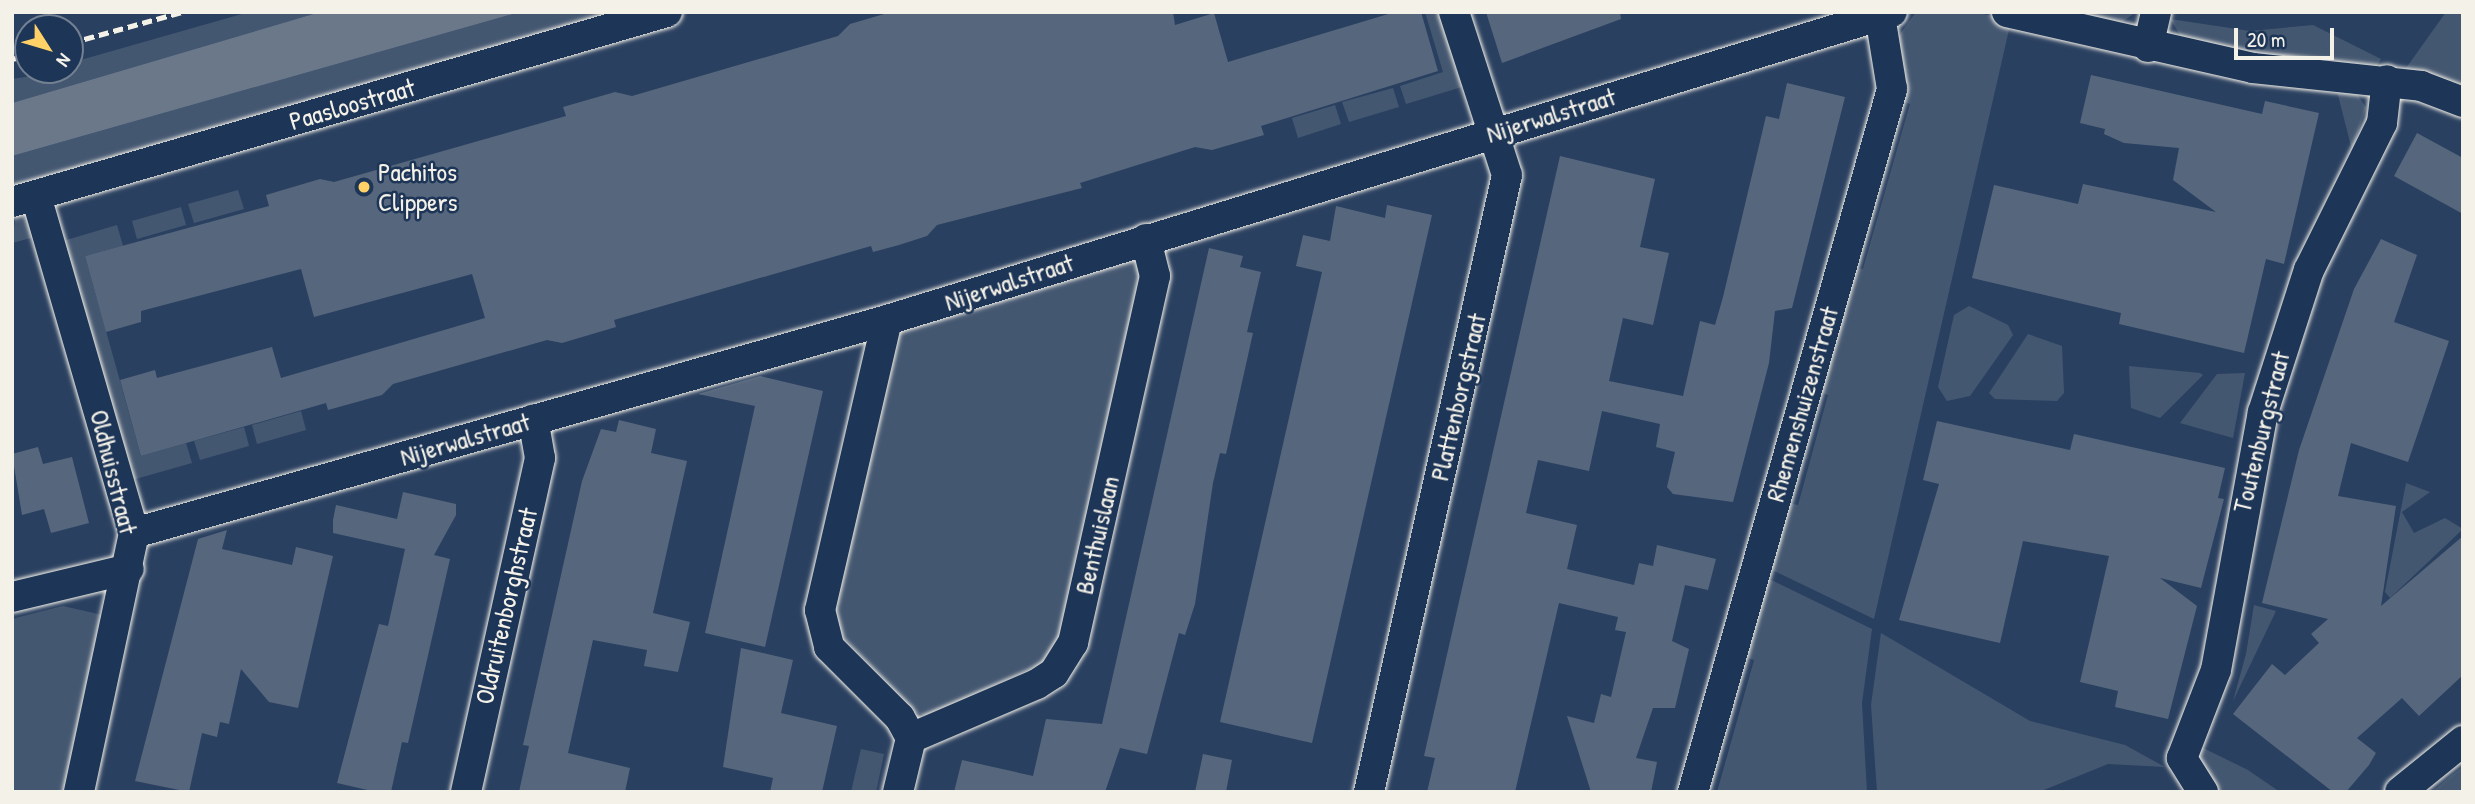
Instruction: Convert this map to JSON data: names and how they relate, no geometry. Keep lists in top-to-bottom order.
{
  "streets": {
    "street": [
      "Paasloostraat",
      "Nijerwalstraat",
      "Plattenborgstraat",
      "Rhemenshuizenstraat",
      "Toutenburgstraat",
      "Oldhuisstraat",
      "Benthuislaan",
      "Oldruitenborghstraat"
    ]
  },
  "crossings": [
    ["Paasloostraat", "Oldhuisstraat"],
    ["Nijerwalstraat", "Plattenborgstraat"],
    ["Nijerwalstraat", "Rhemenshuizenstraat"],
    ["Nijerwalstraat", "Oldhuisstraat"],
    ["Nijerwalstraat", "Benthuislaan"],
    ["Nijerwalstraat", "Oldruitenborghstraat"]
  ],
  "places": ["Pachitos Clippers"],
  "scale_bar": "20 m",
  "north": "bottom right"
}
